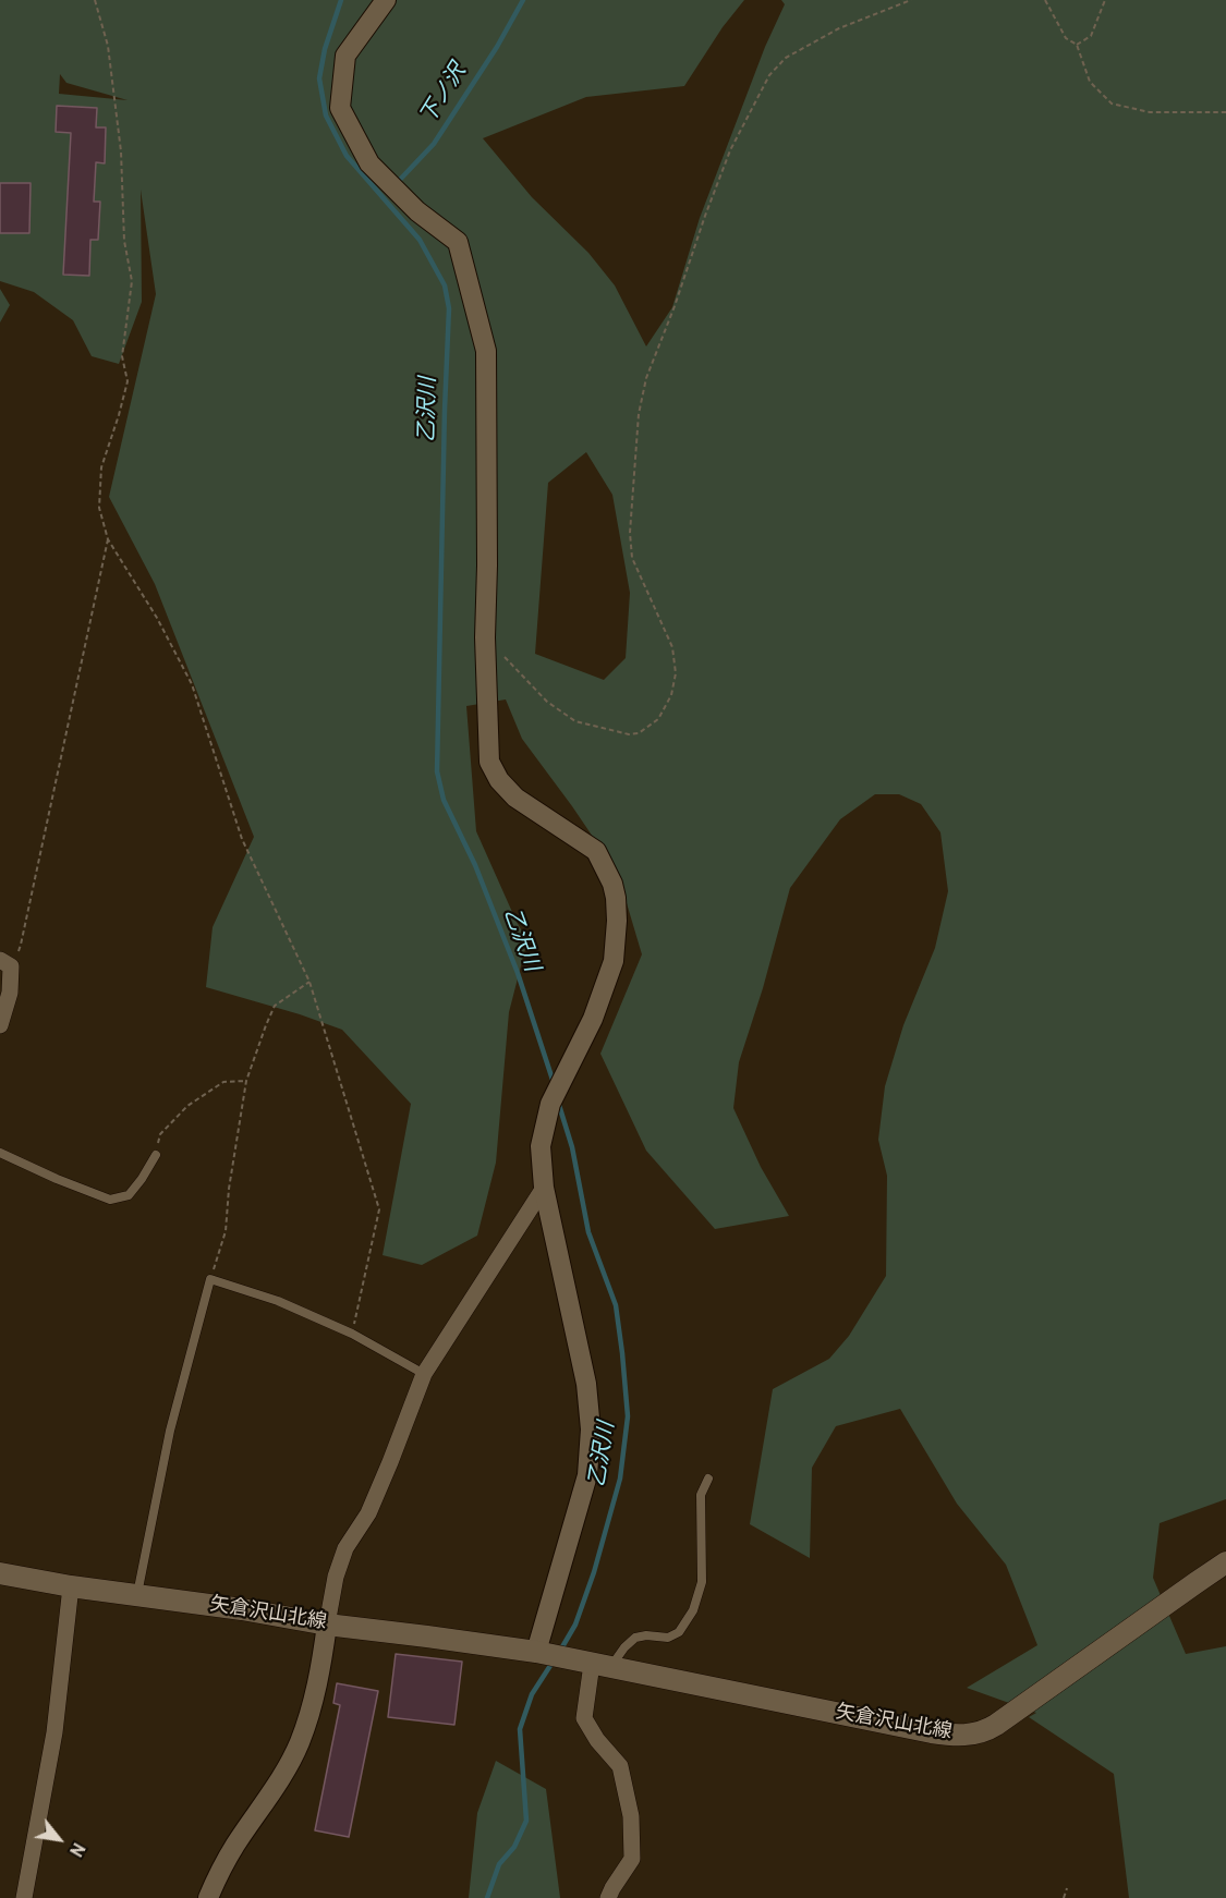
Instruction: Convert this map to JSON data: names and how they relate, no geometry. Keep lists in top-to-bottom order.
{
  "streets": {
    "main road": ["矢倉沢山北線"]
  },
  "water": ["下ノ沢", "乙沢川"],
  "north": "bottom right"
}
